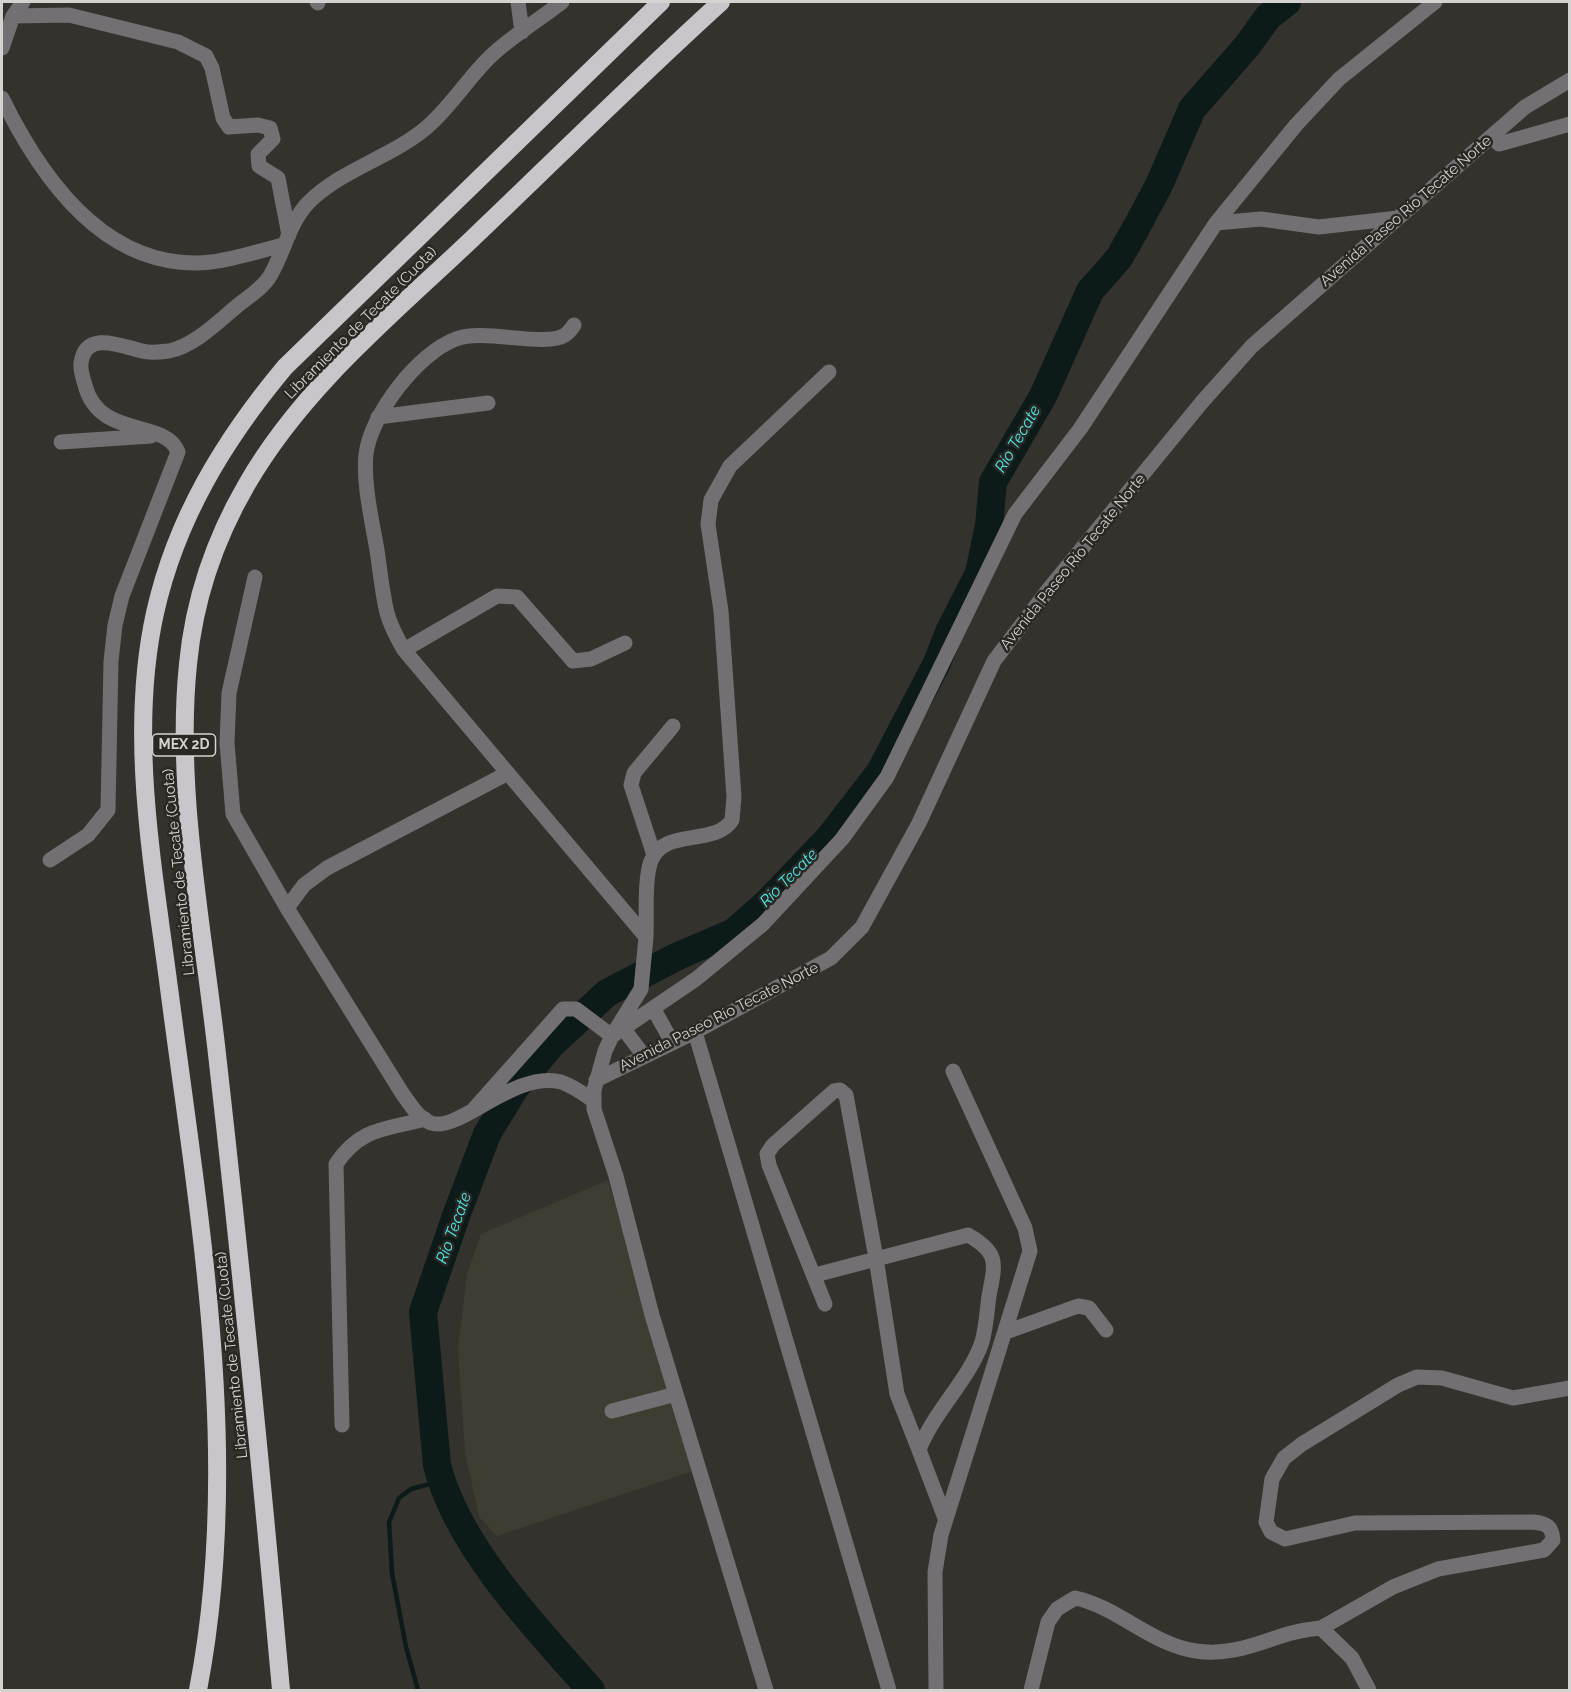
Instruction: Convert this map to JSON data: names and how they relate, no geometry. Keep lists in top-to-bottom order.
{
  "streets": {
    "highway": ["Libramiento de Tecate (Cuota)", "MEX 2D"],
    "street": ["Avenida Paseo Río Tecate Norte"]
  },
  "water": ["Río Tecate"]
}
